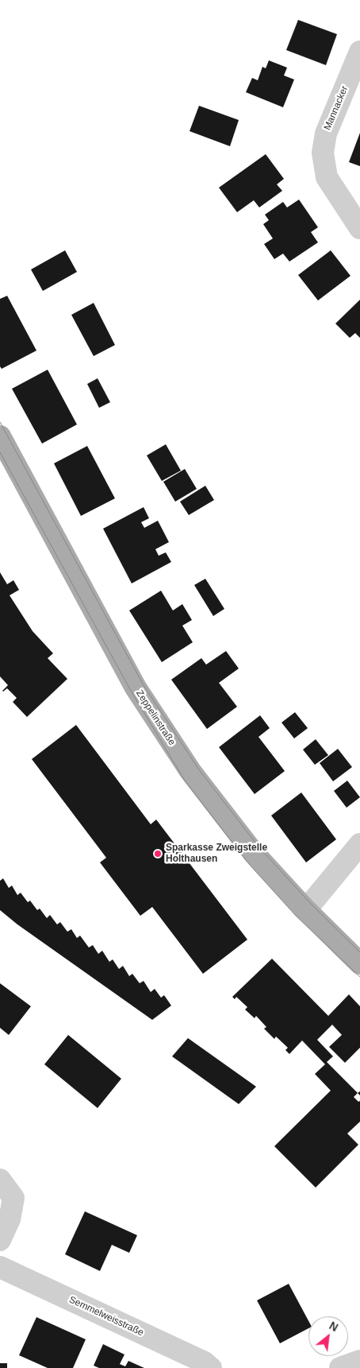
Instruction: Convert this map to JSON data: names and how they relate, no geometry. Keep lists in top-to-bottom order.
{
  "streets": {
    "main road": ["Zeppelinstraße"],
    "street": ["Mannacker", "Semmelweisstraße"]
  },
  "places": ["Sparkasse Zweigstelle Holthausen"],
  "north": "top right"
}
